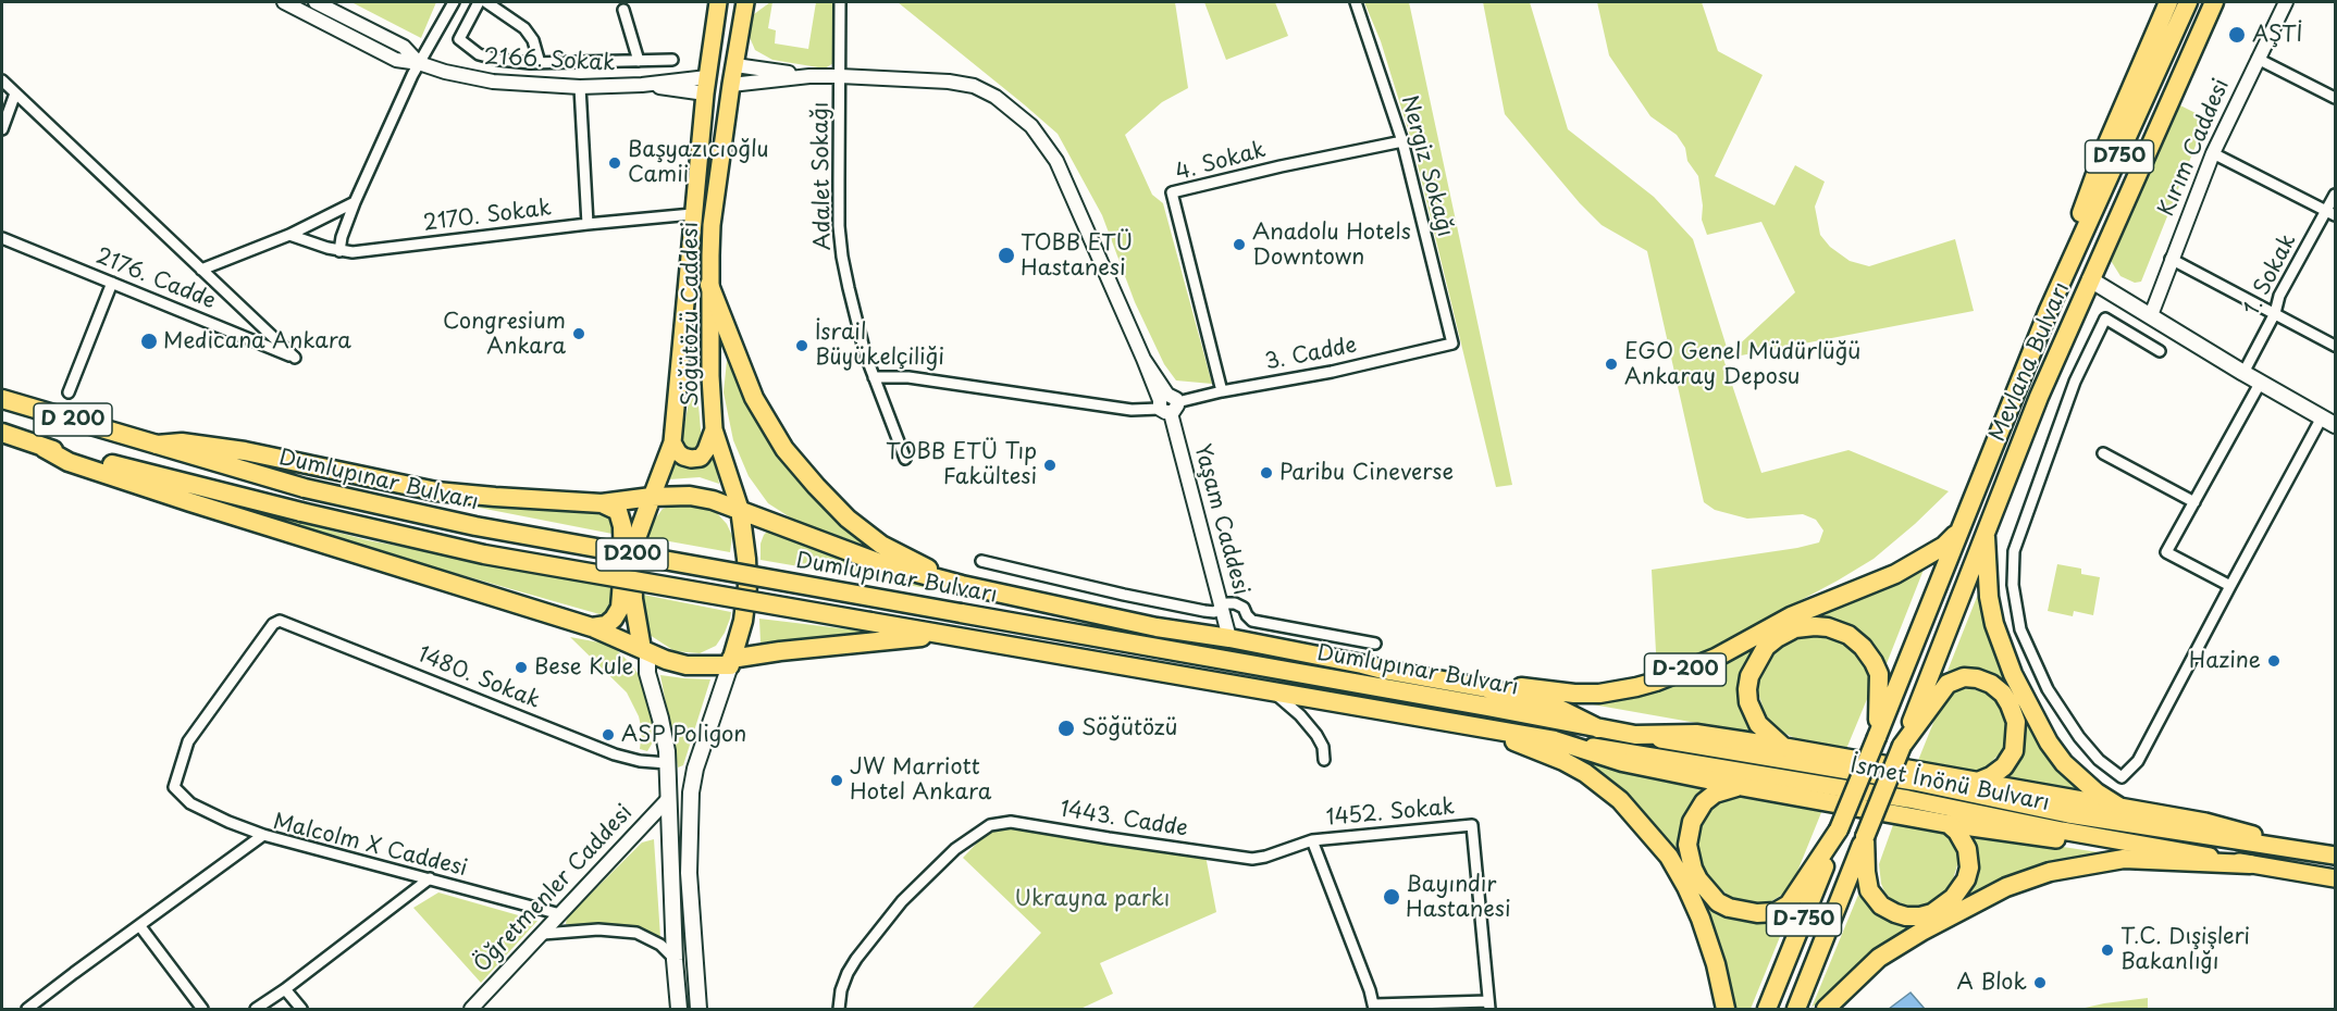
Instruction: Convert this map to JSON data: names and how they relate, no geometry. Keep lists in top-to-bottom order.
{
  "streets": {
    "highway": [
      "D750",
      "Mevlana Bulvarı",
      "D 200",
      "Dumlupınar Bulvarı",
      "D200",
      "D-200",
      "D-750"
    ],
    "main road": ["Söğütözü Caddesi", "İsmet İnönü Bulvarı"],
    "street": [
      "2166. Sokak",
      "Kırım Caddesi",
      "4. Sokak",
      "Nergiz Sokağı",
      "Adalet Sokağı",
      "2170. Sokak",
      "1. Sokak",
      "2176. Cadde",
      "3. Cadde",
      "Yaşam Caddesi",
      "1480. Sokak",
      "1452. Sokak",
      "1443. Cadde",
      "Malcolm X Caddesi",
      "Öğretmenler Caddesi"
    ]
  },
  "crossings": [
    ["2166. Sokak", "Söğütözü Caddesi"],
    ["4. Sokak", "Nergiz Sokağı"],
    ["4. Sokak", "3. Cadde"],
    ["Nergiz Sokağı", "3. Cadde"],
    ["Adalet Sokağı", "3. Cadde"],
    ["Adalet Sokağı", "Yaşam Caddesi"],
    ["2170. Sokak", "Söğütözü Caddesi"],
    ["Söğütözü Caddesi", "Dumlupınar Bulvarı"],
    ["Söğütözü Caddesi", "Yaşam Caddesi"],
    ["3. Cadde", "Yaşam Caddesi"],
    ["Mevlana Bulvarı", "D-200"],
    ["Mevlana Bulvarı", "D-750"],
    ["Dumlupınar Bulvarı", "İsmet İnönü Bulvarı"],
    ["1480. Sokak", "Malcolm X Caddesi"],
    ["1452. Sokak", "1443. Cadde"],
    ["Malcolm X Caddesi", "Öğretmenler Caddesi"]
  ],
  "parks": ["Ukrayna parkı"],
  "places": [
    "AŞTİ",
    "Başyazıcıoğlu Camii",
    "Anadolu Hotels Downtown",
    "TOBB ETÜ Hastanesi",
    "Congresium Ankara",
    "Medicana Ankara",
    "İsrail Büyükelçiliği",
    "EGO Genel Müdürlüğü Ankaray Deposu",
    "TOBB ETÜ Tıp Fakültesi",
    "Paribu Cineverse",
    "Hazine",
    "Bese Kule",
    "Söğütözü",
    "ASP Poligon",
    "JW Marriott Hotel Ankara",
    "Bayındır Hastanesi",
    "T.C. Dışişleri Bakanlığı",
    "A Blok"
  ]
}
